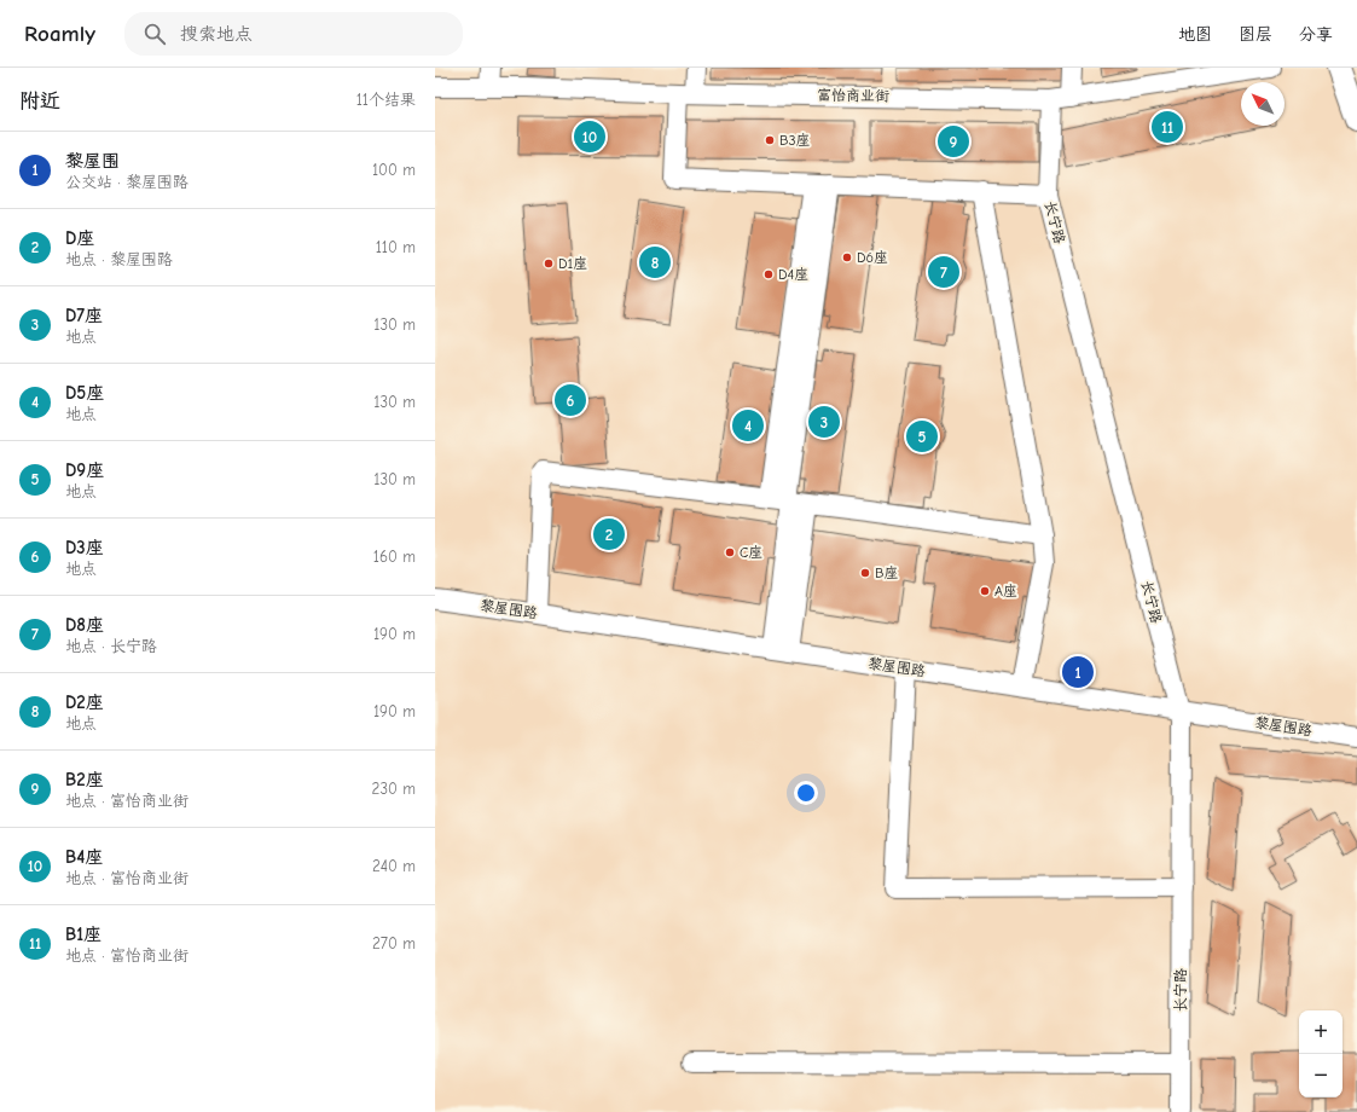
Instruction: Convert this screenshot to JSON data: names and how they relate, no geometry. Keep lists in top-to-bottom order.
{
  "streets": {
    "street": ["富怡商业街", "长宁路", "黎屋围路"]
  },
  "crossings": [
    ["富怡商业街", "长宁路"],
    ["长宁路", "黎屋围路"]
  ],
  "places": [
    "B3座",
    "D6座",
    "D1座",
    "D4座",
    "C座",
    "B座",
    "A座"
  ],
  "north": "top left",
  "page": {
    "header": "Roamly",
    "search": "搜索地点",
    "nav": ["地图", "图层", "分享"],
    "heading": ["附近", "11个结果"],
    "pins": [
      "11",
      "10",
      "9",
      "8",
      "7",
      "6",
      "3",
      "4",
      "5",
      "2",
      "1"
    ],
    "list": [
      {
        "mark": "1",
        "name": "黎屋围",
        "note": "公交站 · 黎屋围路",
        "value": "100 m"
      },
      {
        "mark": "2",
        "name": "D座",
        "note": "地点 · 黎屋围路",
        "value": "110 m"
      },
      {
        "mark": "3",
        "name": "D7座",
        "note": "地点",
        "value": "130 m"
      },
      {
        "mark": "4",
        "name": "D5座",
        "note": "地点",
        "value": "130 m"
      },
      {
        "mark": "5",
        "name": "D9座",
        "note": "地点",
        "value": "130 m"
      },
      {
        "mark": "6",
        "name": "D3座",
        "note": "地点",
        "value": "160 m"
      },
      {
        "mark": "7",
        "name": "D8座",
        "note": "地点 · 长宁路",
        "value": "190 m"
      },
      {
        "mark": "8",
        "name": "D2座",
        "note": "地点",
        "value": "190 m"
      },
      {
        "mark": "9",
        "name": "B2座",
        "note": "地点 · 富怡商业街",
        "value": "230 m"
      },
      {
        "mark": "10",
        "name": "B4座",
        "note": "地点 · 富怡商业街",
        "value": "240 m"
      },
      {
        "mark": "11",
        "name": "B1座",
        "note": "地点 · 富怡商业街",
        "value": "270 m"
      }
    ],
    "map_buttons": ["+", "−"]
  }
}
